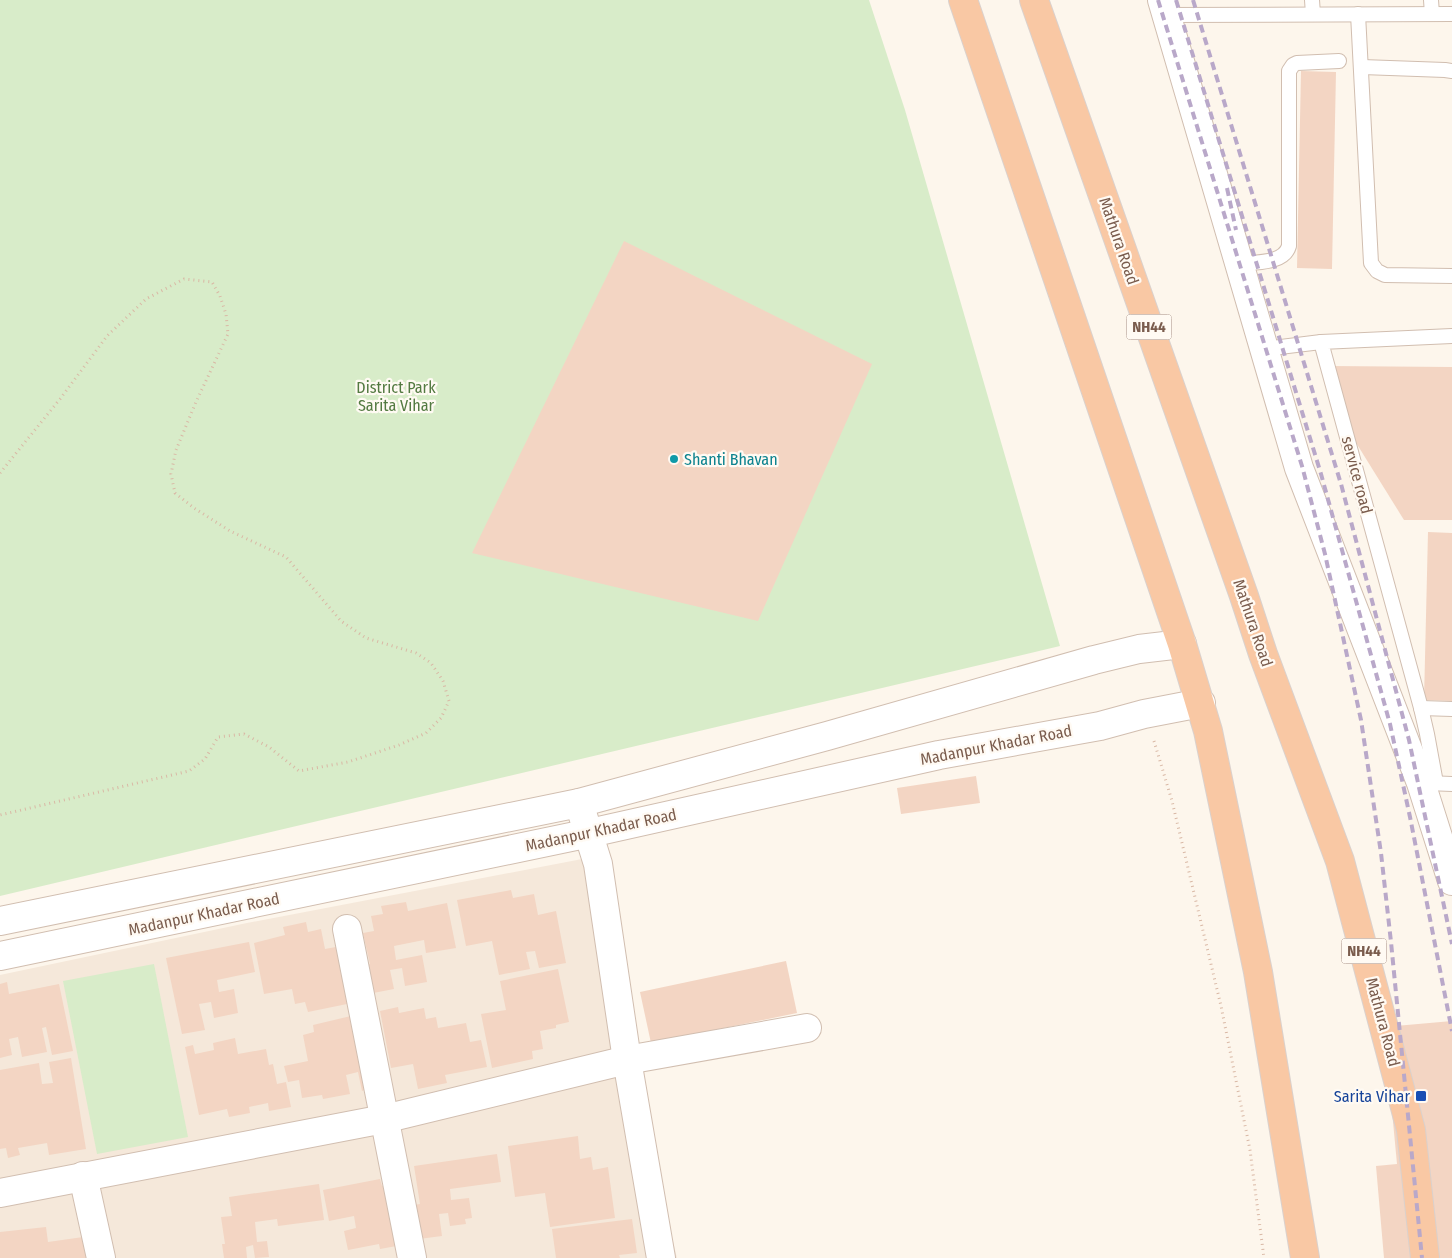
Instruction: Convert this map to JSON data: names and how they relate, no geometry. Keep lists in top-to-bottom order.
{
  "streets": {
    "highway": ["Mathura Road", "NH44"],
    "street": ["Madanpur Khadar Road"],
    "lane": ["service road"]
  },
  "parks": ["District Park Sarita Vihar"],
  "places": {
    "other": ["Shanti Bhavan"],
    "transit": ["Sarita Vihar"]
  }
}
